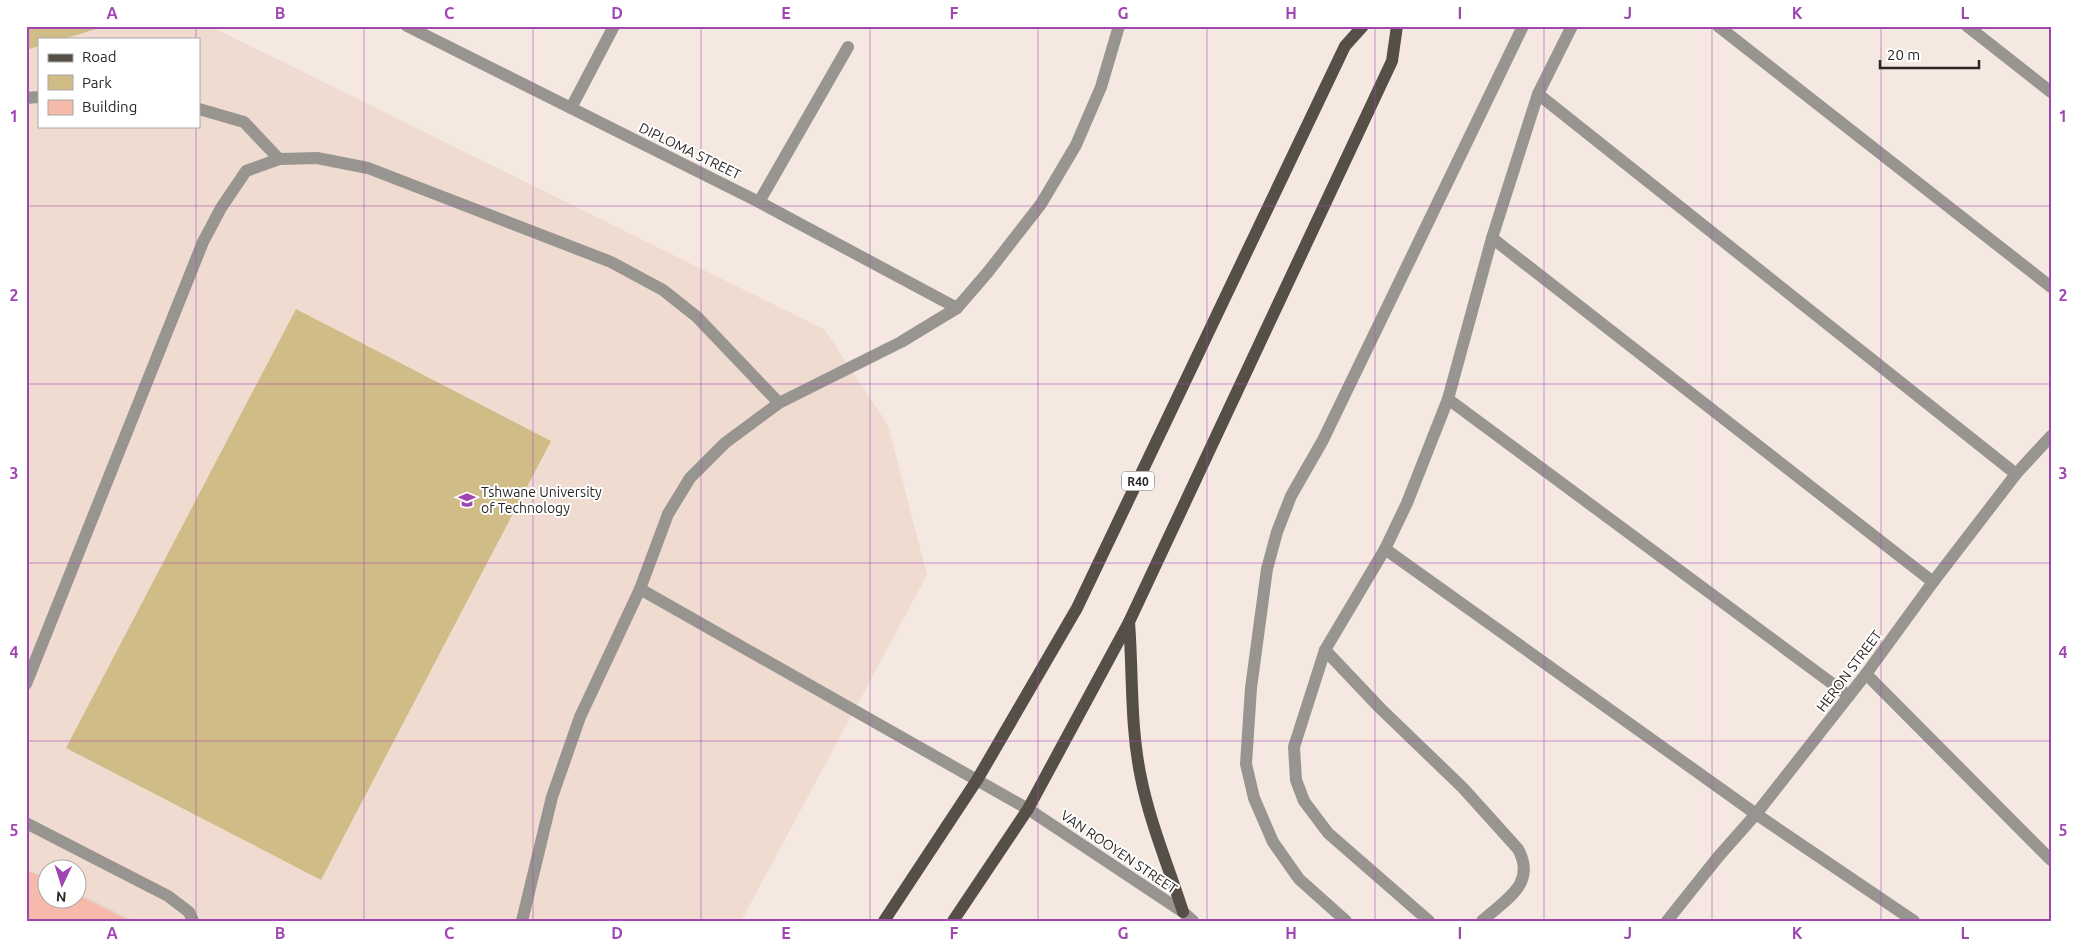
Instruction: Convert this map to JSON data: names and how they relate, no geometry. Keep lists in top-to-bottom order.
{
  "streets": {
    "main road": ["R40"],
    "street": ["DIPLOMA STREET", "HERON STREET", "VAN ROOYEN STREET"]
  },
  "crossings": [
    ["R40", "VAN ROOYEN STREET"]
  ],
  "places": {
    "school or university": ["Tshwane University of Technology"]
  },
  "legend": ["Road", "Park", "Building"],
  "scale_bar": "20 m",
  "north": "bottom",
  "grid": {
    "columns": [
      "A",
      "B",
      "C",
      "D",
      "E",
      "F",
      "G",
      "H",
      "I",
      "J",
      "K",
      "L"
    ],
    "rows": [
      "1",
      "2",
      "3",
      "4",
      "5"
    ]
  }
}
